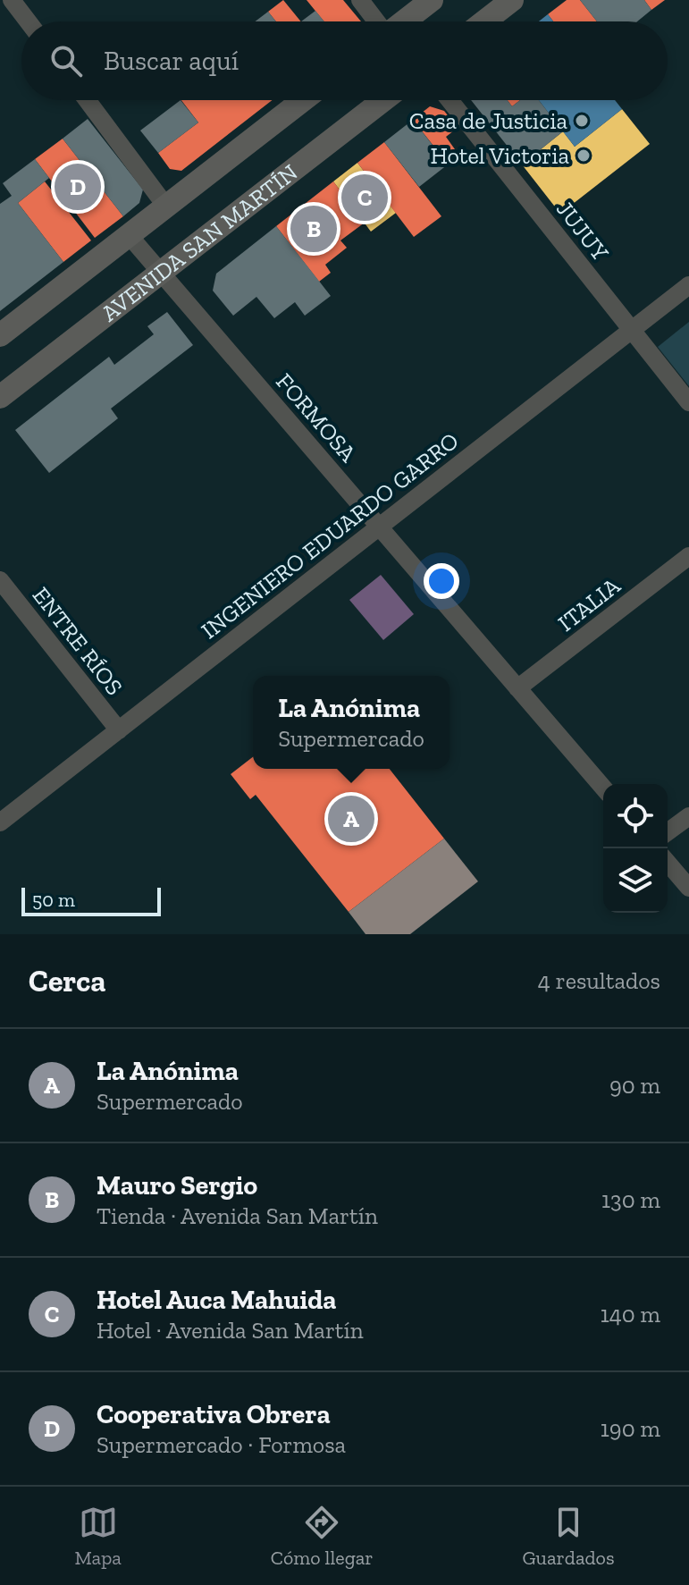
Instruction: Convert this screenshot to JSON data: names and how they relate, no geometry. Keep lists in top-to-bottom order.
{
  "streets": {
    "main road": ["AVENIDA SAN MARTÍN"],
    "street": [
      "JUJUY",
      "FORMOSA",
      "INGENIERO EDUARDO GARRO",
      "ITALIA",
      "ENTRE RÍOS"
    ]
  },
  "crossings": [
    ["JUJUY", "INGENIERO EDUARDO GARRO"],
    ["AVENIDA SAN MARTÍN", "FORMOSA"],
    ["FORMOSA", "INGENIERO EDUARDO GARRO"],
    ["FORMOSA", "ITALIA"],
    ["INGENIERO EDUARDO GARRO", "ENTRE RÍOS"]
  ],
  "places": ["Casa de Justicia", "Hotel Victoria"],
  "scale_bar": "50 m",
  "page": {
    "search": "Buscar aquí",
    "pins": [
      "D",
      "C",
      "B",
      "A"
    ],
    "popup": ["La Anónima", "Supermercado"],
    "scale": "50 m",
    "heading": ["Cerca", "4 resultados"],
    "list": [
      {
        "mark": "A",
        "name": "La Anónima",
        "note": "Supermercado",
        "value": "90 m"
      },
      {
        "mark": "B",
        "name": "Mauro Sergio",
        "note": "Tienda · Avenida San Martín",
        "value": "130 m"
      },
      {
        "mark": "C",
        "name": "Hotel Auca Mahuida",
        "note": "Hotel · Avenida San Martín",
        "value": "140 m"
      },
      {
        "mark": "D",
        "name": "Cooperativa Obrera",
        "note": "Supermercado · Formosa",
        "value": "190 m"
      }
    ],
    "nav": ["Mapa", "Cómo llegar", "Guardados"]
  }
}
